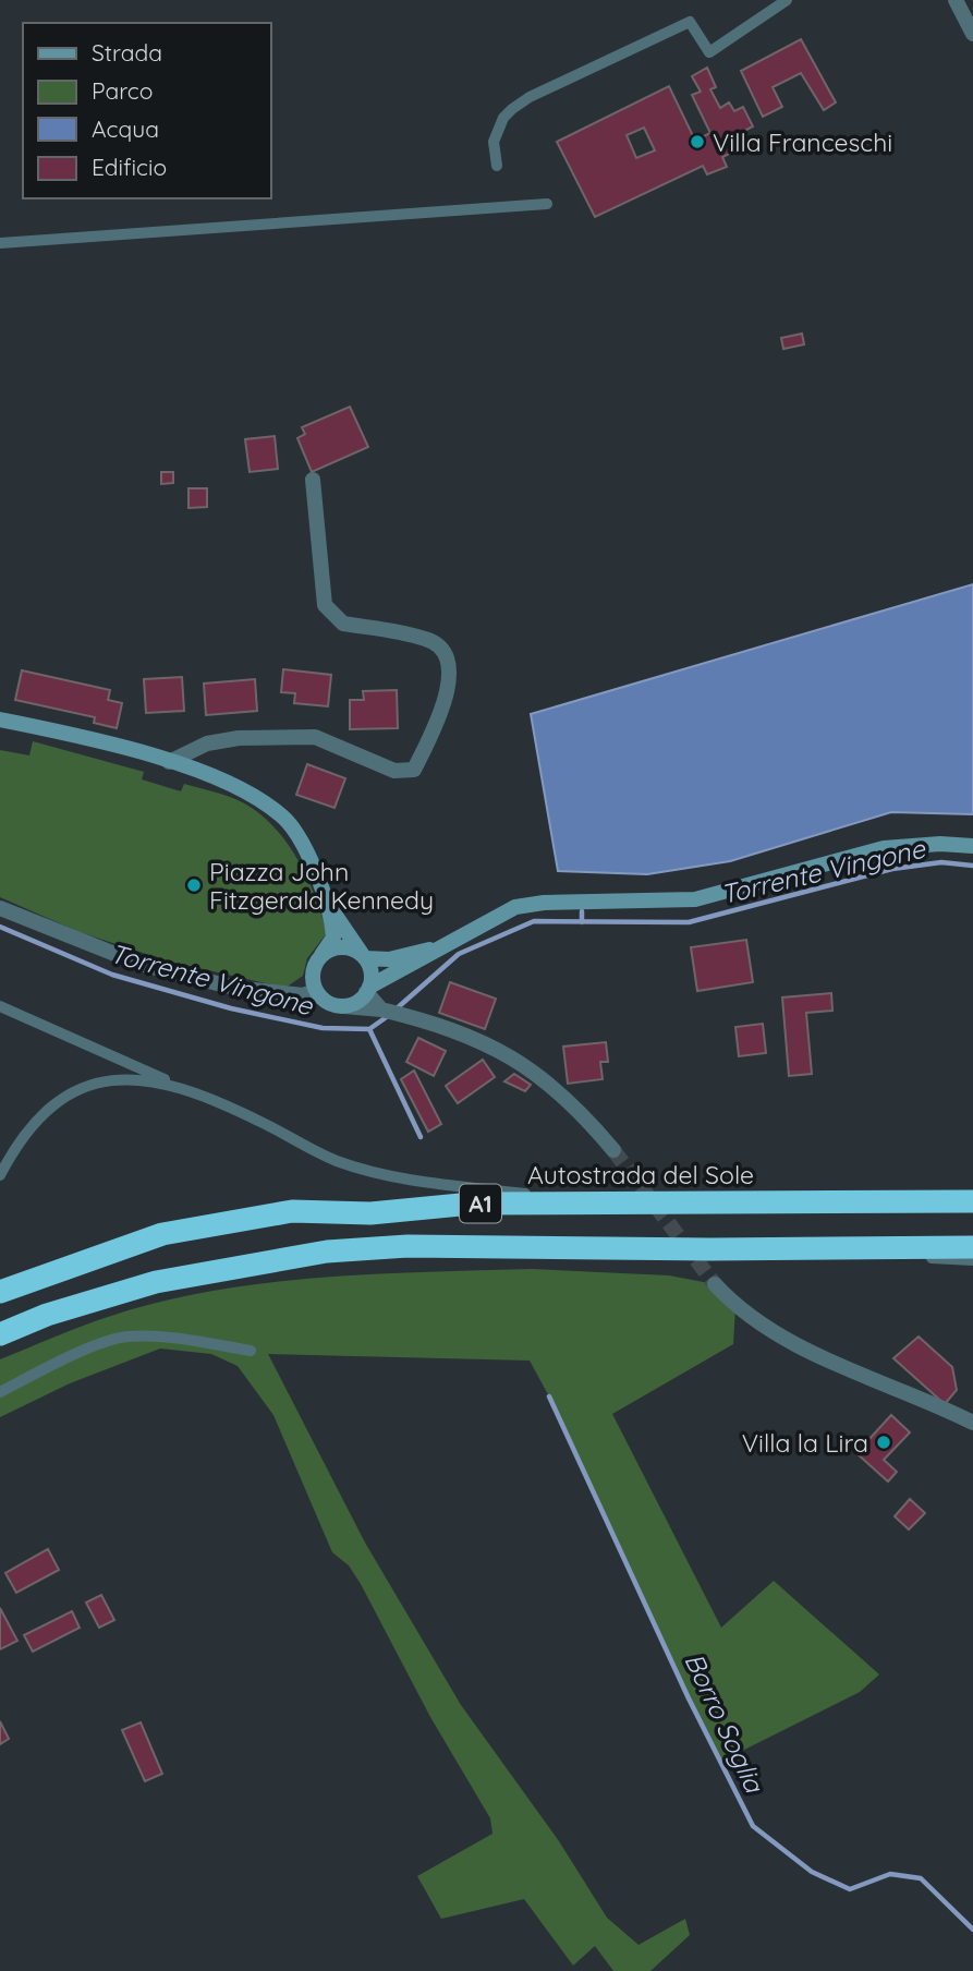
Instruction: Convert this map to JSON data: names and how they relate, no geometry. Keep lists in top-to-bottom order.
{
  "streets": {
    "highway": ["Autostrada del Sole", "A1"]
  },
  "water": ["Torrente Vingone", "Borro Soglia"],
  "places": ["Villa Franceschi", "Piazza John Fitzgerald Kennedy", "Villa la Lira"],
  "legend": [
    "Strada",
    "Parco",
    "Acqua",
    "Edificio"
  ]
}
